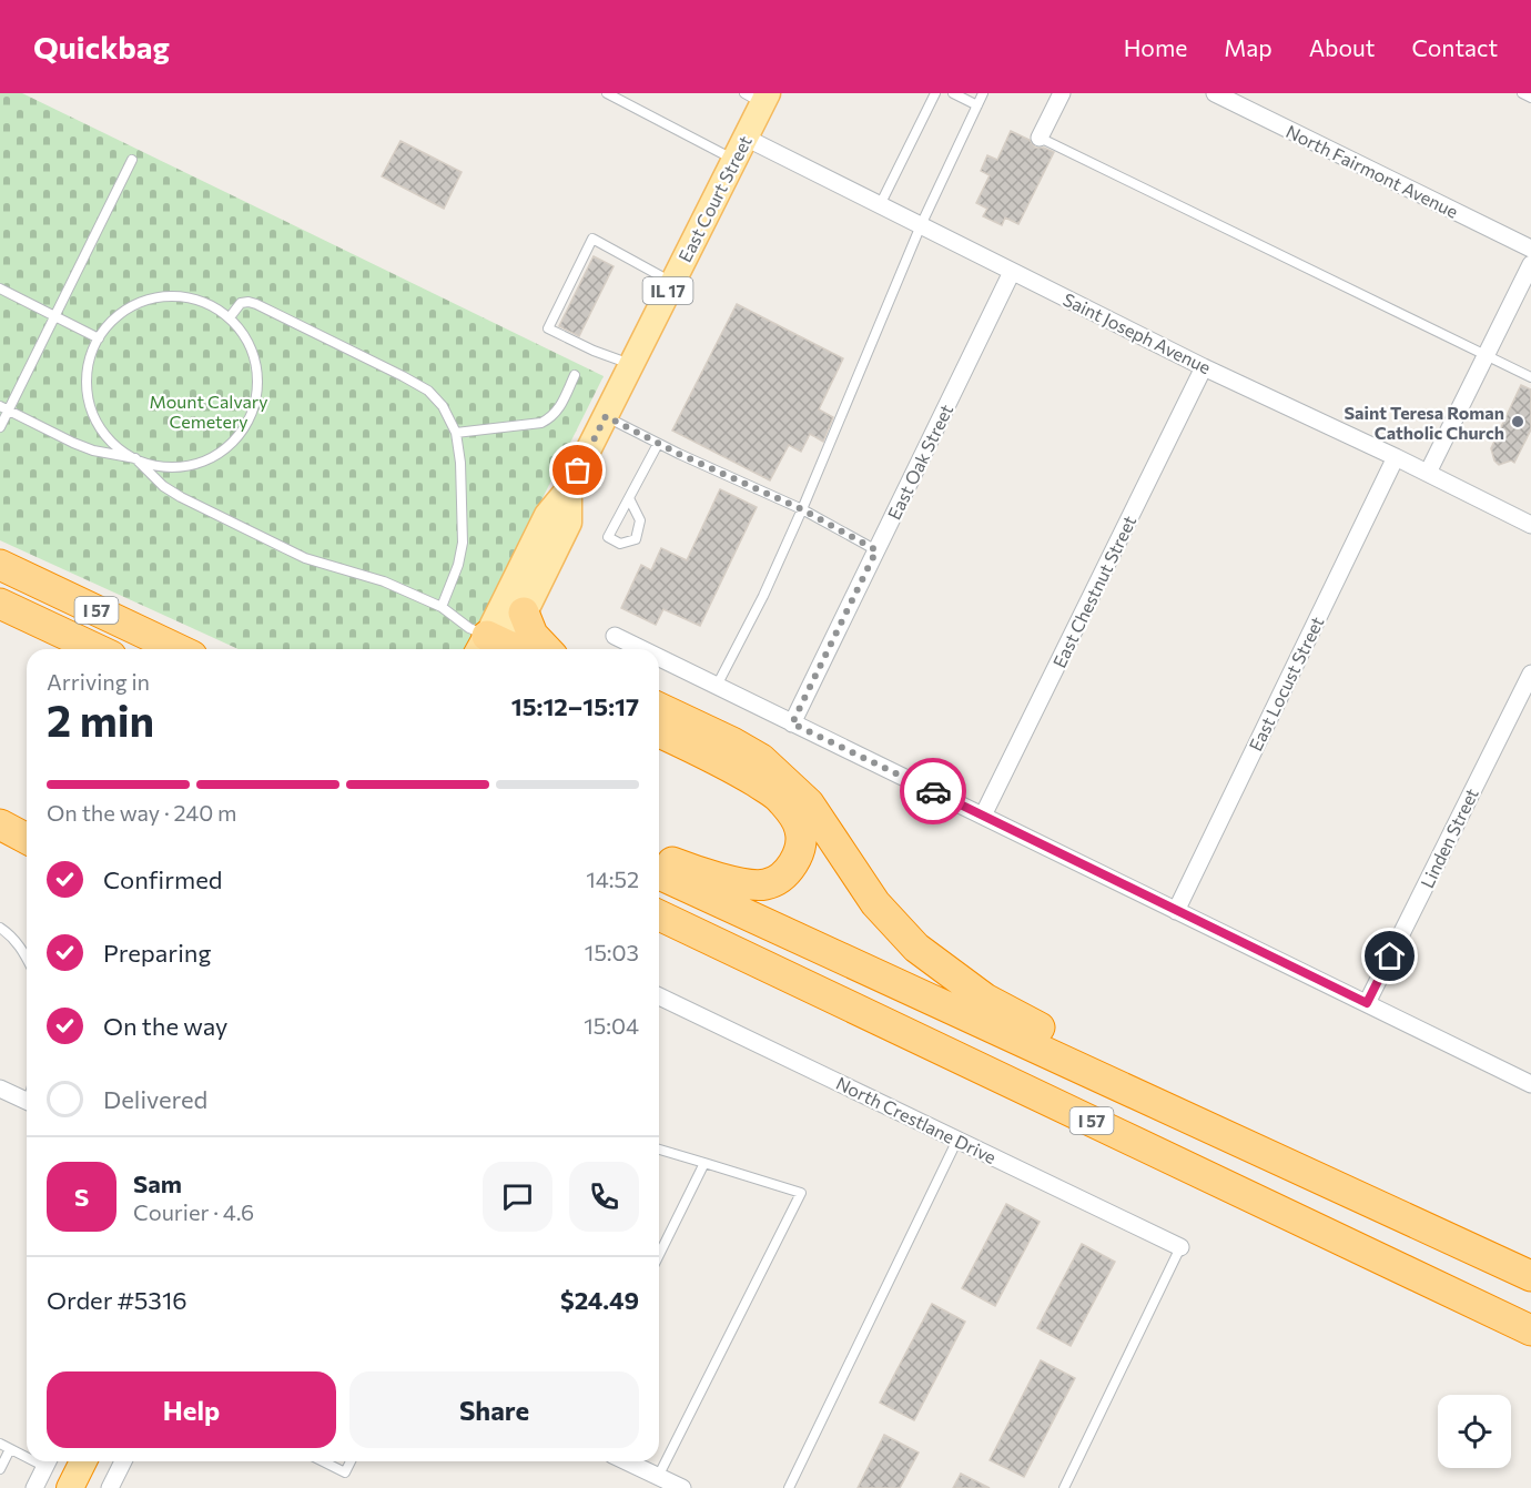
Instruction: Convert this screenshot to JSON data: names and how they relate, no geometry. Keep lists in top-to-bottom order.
{
  "streets": {
    "highway": ["I 57"],
    "main road": ["East Court Street", "IL 17"],
    "street": [
      "North Fairmont Avenue",
      "Saint Joseph Avenue",
      "East Oak Street",
      "East Chestnut Street",
      "East Locust Street",
      "Linden Street",
      "North Crestlane Drive"
    ]
  },
  "crossings": [
    ["East Court Street", "IL 17"],
    ["East Court Street", "Saint Joseph Avenue"],
    ["Saint Joseph Avenue", "East Oak Street"],
    ["Saint Joseph Avenue", "East Chestnut Street"],
    ["Saint Joseph Avenue", "East Locust Street"]
  ],
  "parks": ["Mount Calvary Cemetery"],
  "places": ["Saint Teresa Roman Catholic Church"],
  "page": {
    "header": "Quickbag",
    "nav": [
      "Home",
      "Map",
      "About",
      "Contact"
    ],
    "heading": ["2 min", "Arriving in", "15:12–15:17"],
    "panel": [
      "Sam",
      "Courier · 4.6",
      "Order #5316",
      "$24.49"
    ],
    "bar": "On the way · 240 m",
    "list": [
      ["Confirmed", "14:52"],
      ["Preparing", "15:03"],
      ["On the way", "15:04"],
      "Delivered"
    ],
    "round": "S",
    "buttons": ["Help", "Share"]
  }
}
